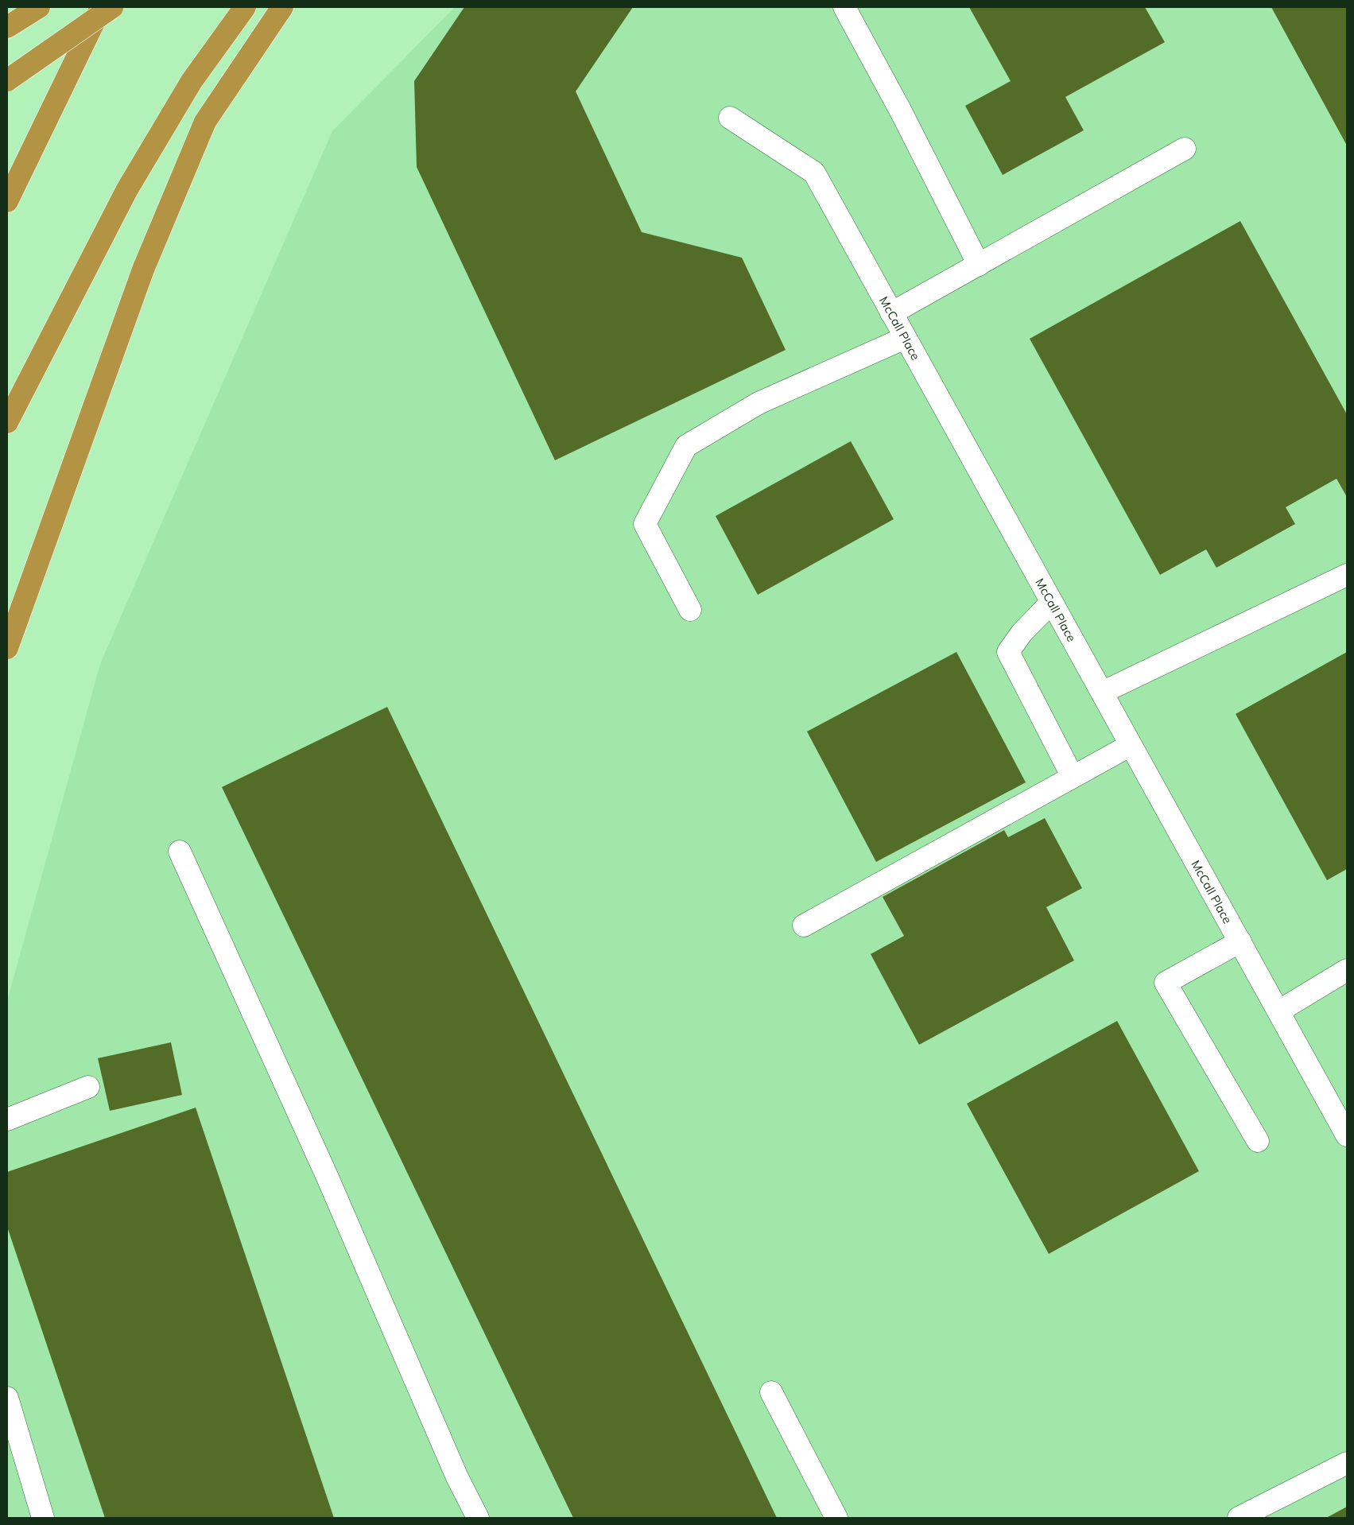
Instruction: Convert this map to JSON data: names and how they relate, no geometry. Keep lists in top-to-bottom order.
{
  "streets": {
    "street": ["McCall Place"]
  }
}
